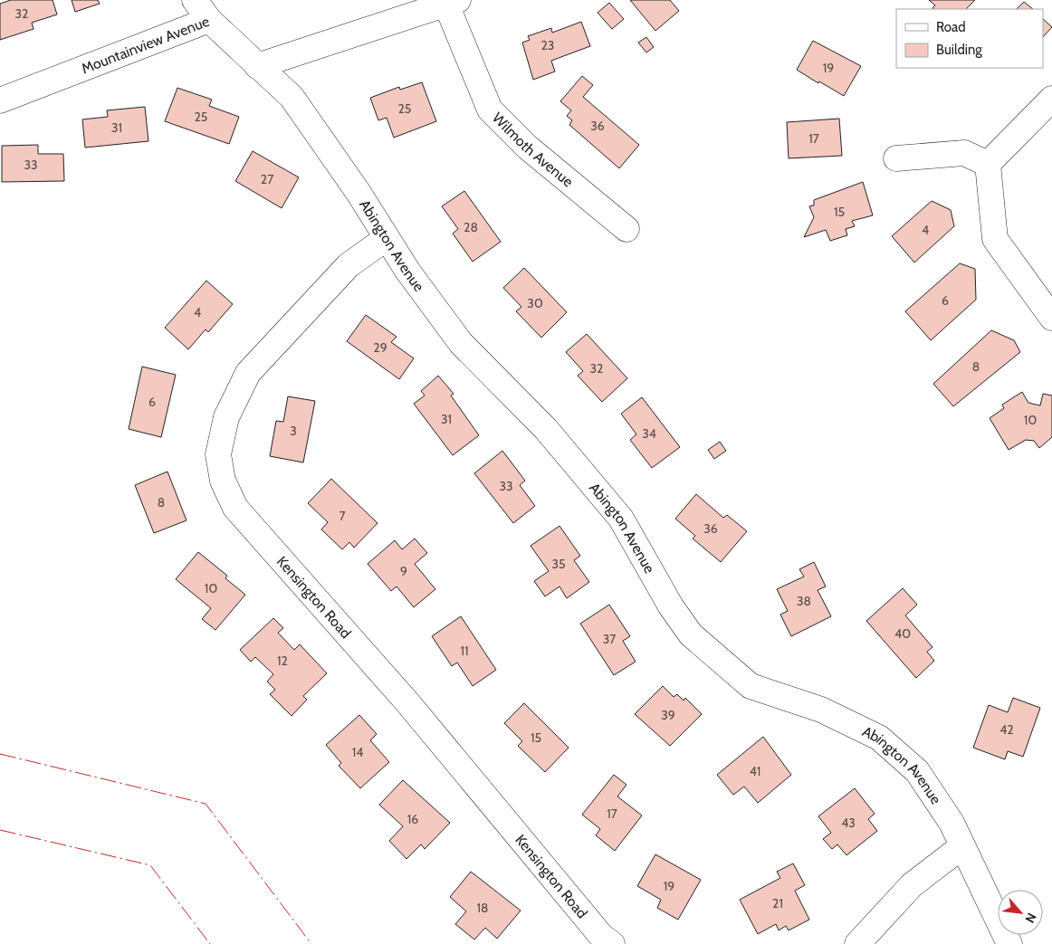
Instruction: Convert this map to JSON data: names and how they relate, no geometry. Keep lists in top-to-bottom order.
{
  "streets": {
    "street": [
      "Mountainview Avenue",
      "Wilmoth Avenue",
      "Abington Avenue",
      "Kensington Road"
    ]
  },
  "crossings": [
    ["Mountainview Avenue", "Abington Avenue"],
    ["Abington Avenue", "Kensington Road"]
  ],
  "house_numbers": [
    "32",
    "23",
    "19",
    "25",
    "25",
    "36",
    "31",
    "17",
    "33",
    "27",
    "15",
    "28",
    "4",
    "6",
    "30",
    "4",
    "29",
    "8",
    "32",
    "6",
    "31",
    "10",
    "3",
    "34",
    "33",
    "8",
    "7",
    "36",
    "35",
    "9",
    "10",
    "38",
    "40",
    "37",
    "11",
    "12",
    "39",
    "42",
    "15",
    "14",
    "41",
    "17",
    "16",
    "43",
    "19",
    "21",
    "18"
  ],
  "legend": ["Road", "Building"],
  "north": "bottom right"
}
